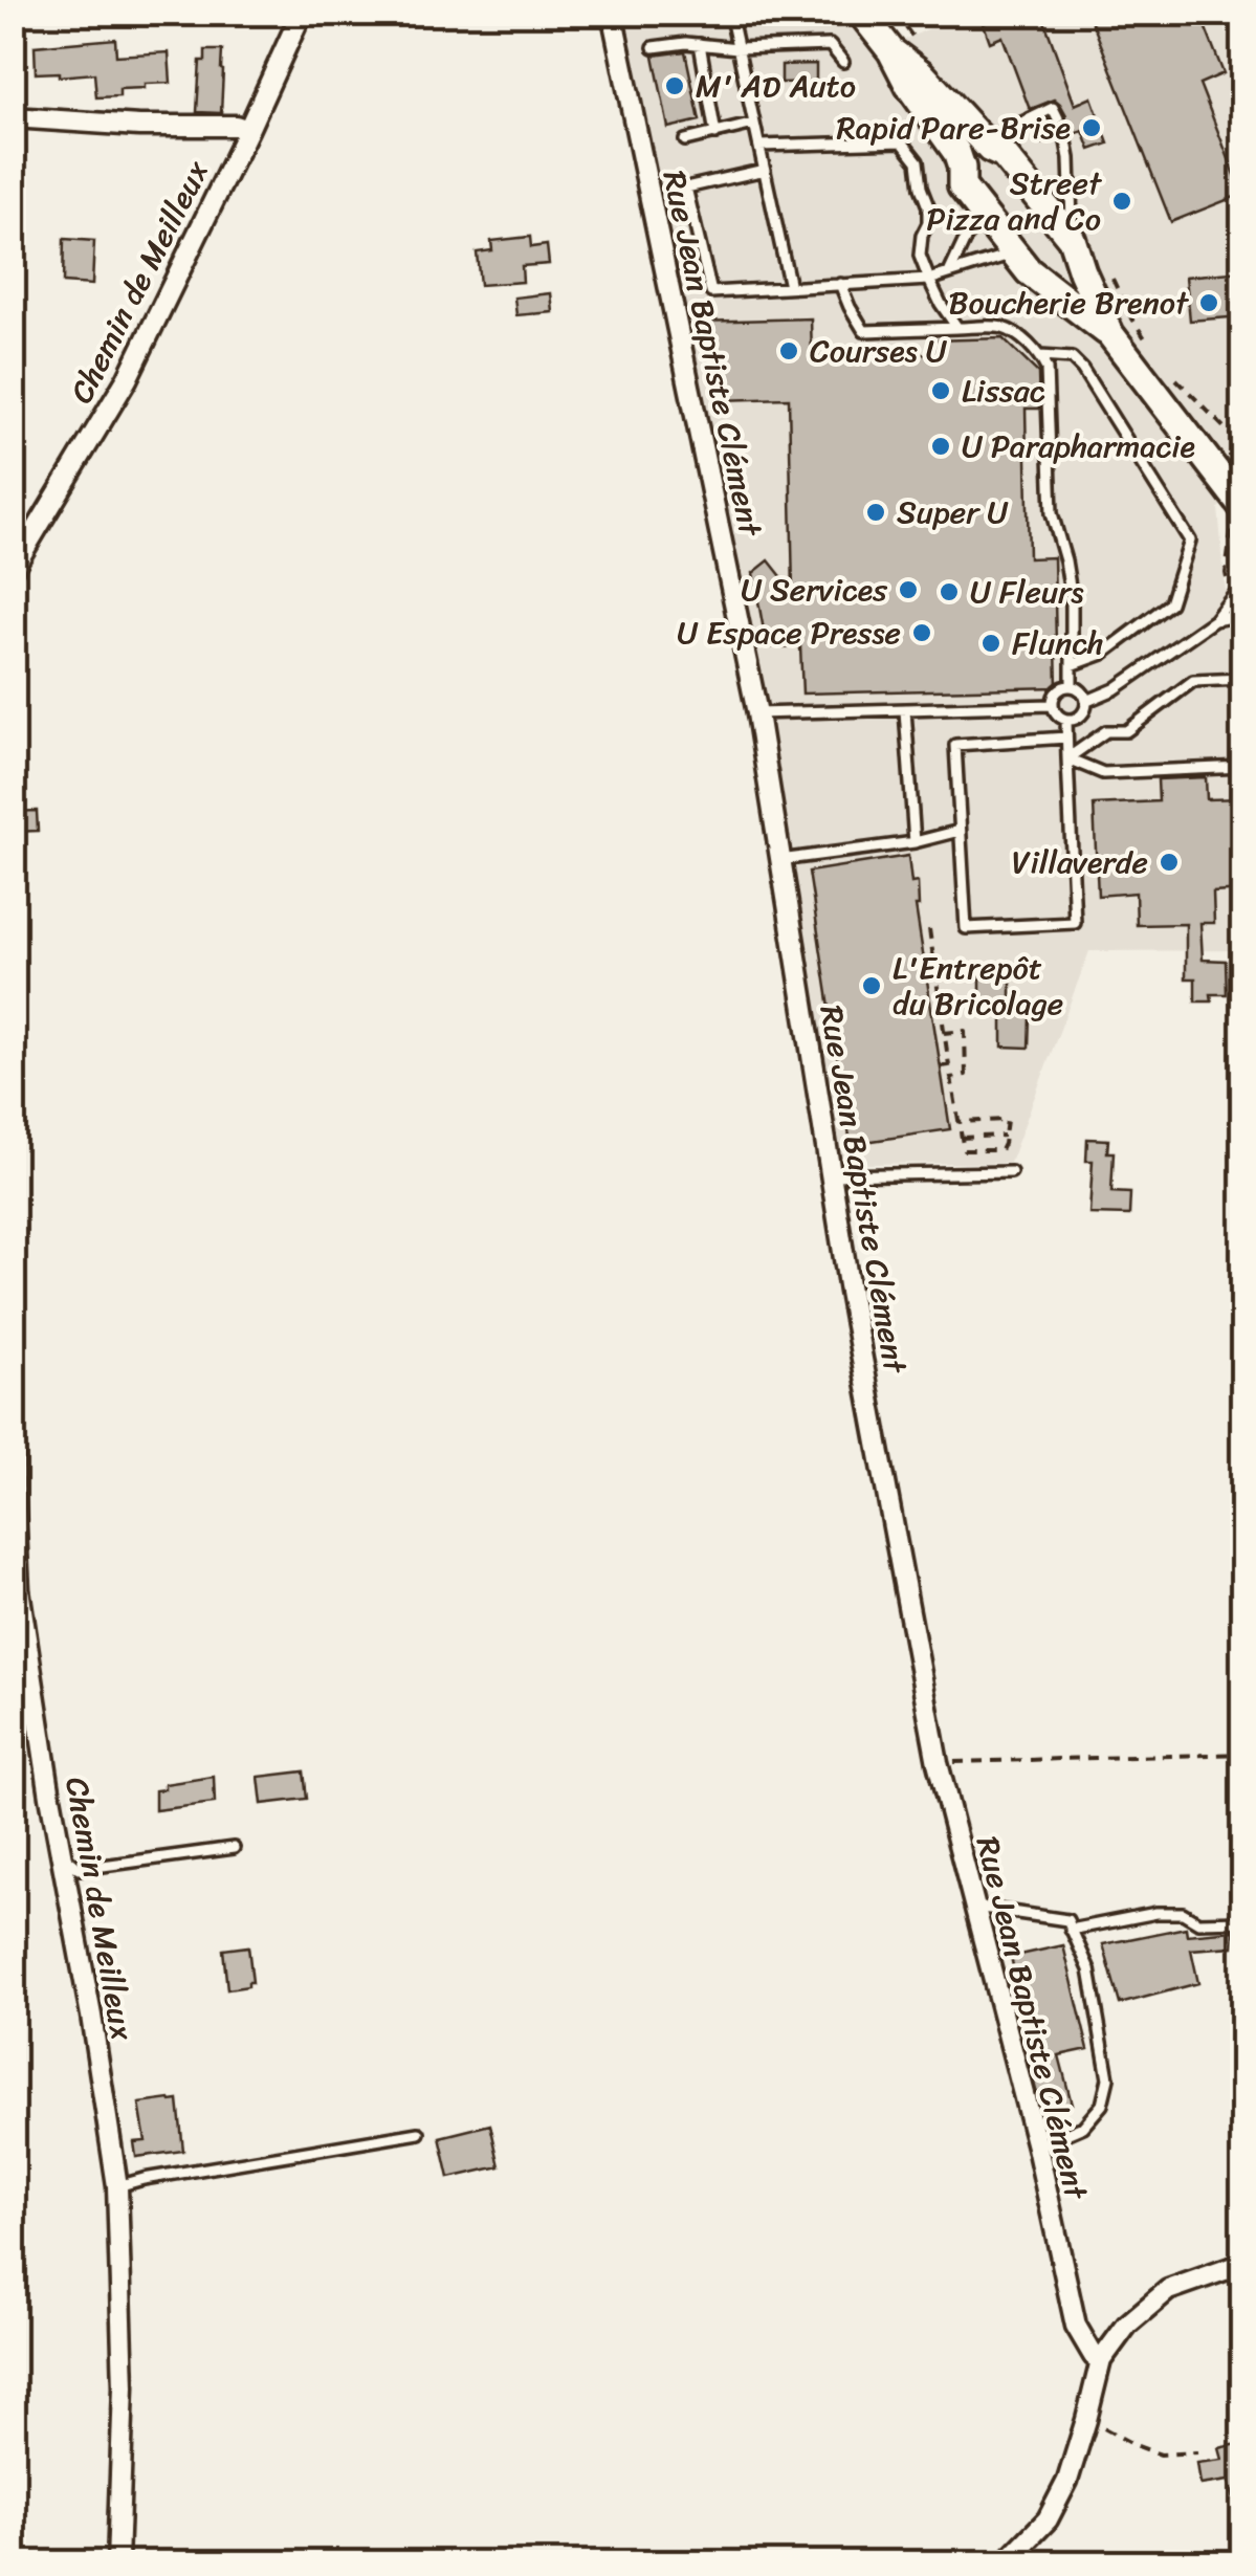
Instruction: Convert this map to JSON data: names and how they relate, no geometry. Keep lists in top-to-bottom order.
{
  "streets": {
    "street": ["Chemin de Meilleux", "Rue Jean Baptiste Clément"]
  },
  "places": [
    "M' AD Auto",
    "Rapid Pare-Brise",
    "Street Pizza and Co",
    "Boucherie Brenot",
    "Courses U",
    "Lissac",
    "U Parapharmacie",
    "Super U",
    "U Services",
    "U Fleurs",
    "U Espace Presse",
    "Flunch",
    "Villaverde",
    "L'Entrepôt du Bricolage"
  ]
}
